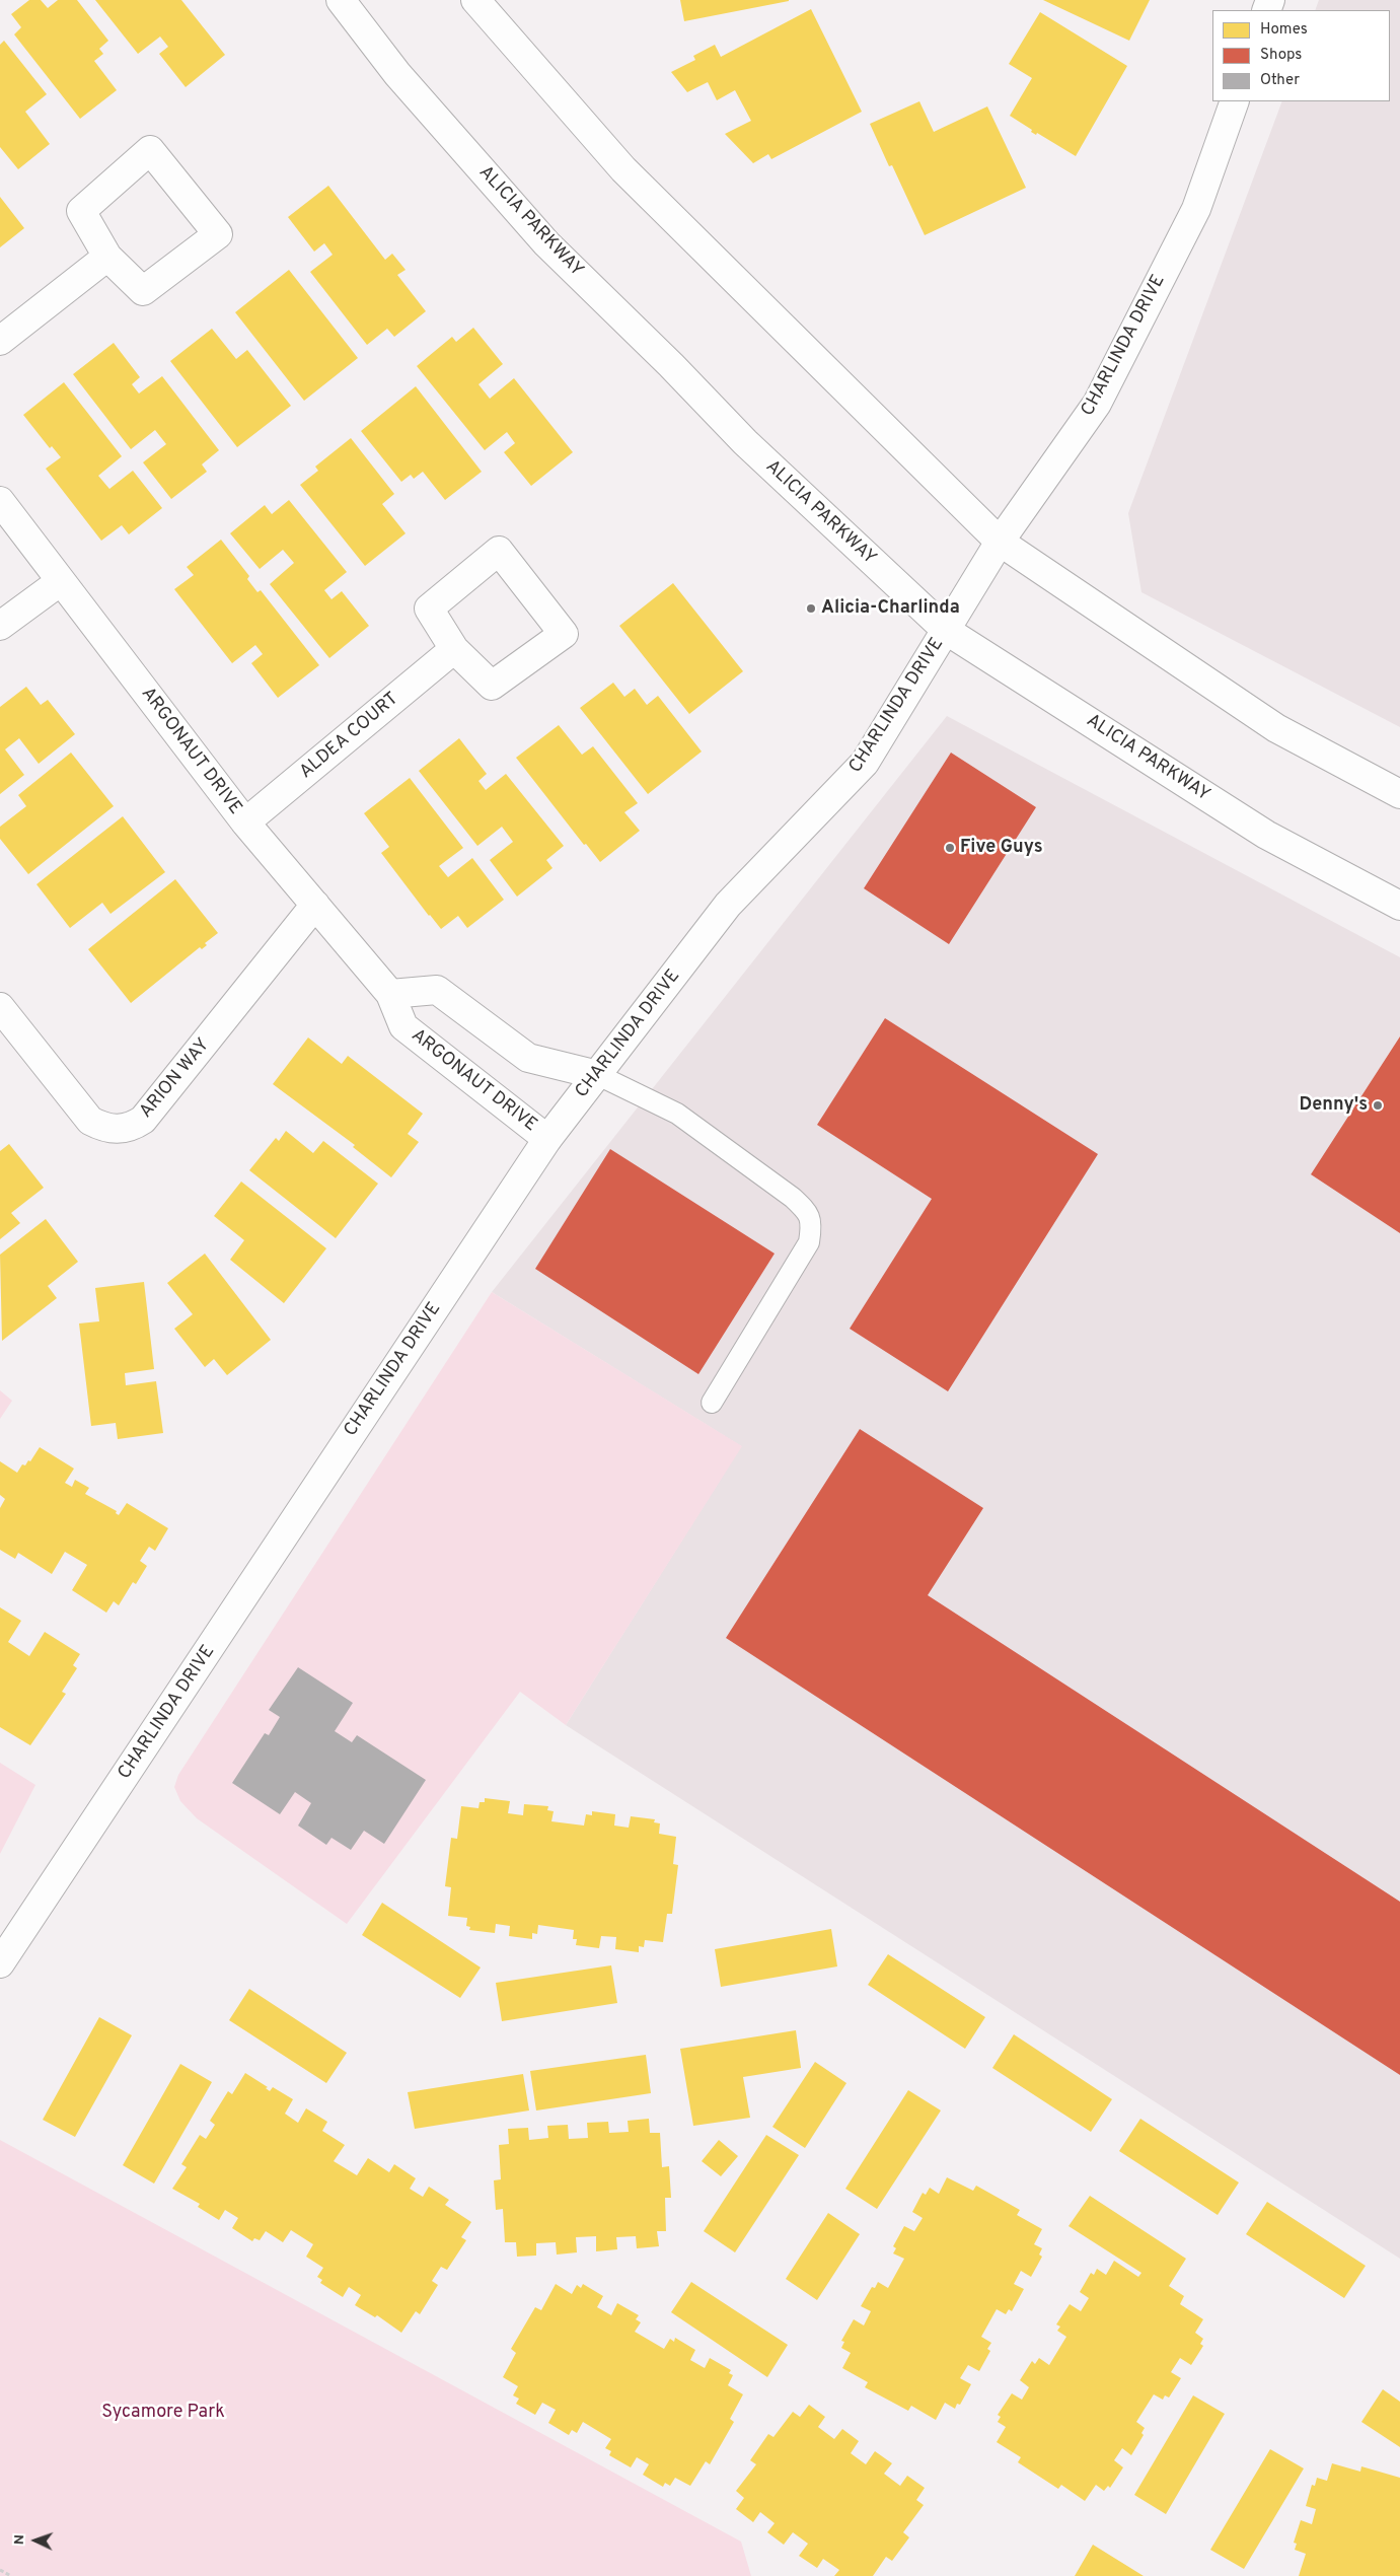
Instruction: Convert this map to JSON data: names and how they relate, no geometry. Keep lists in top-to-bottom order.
{
  "streets": {
    "street": [
      "ALICIA PARKWAY",
      "CHARLINDA DRIVE",
      "ALDEA COURT",
      "ARGONAUT DRIVE",
      "ARION WAY"
    ]
  },
  "crossings": [
    ["ALICIA PARKWAY", "CHARLINDA DRIVE"],
    ["CHARLINDA DRIVE", "ARGONAUT DRIVE"],
    ["ALDEA COURT", "ARGONAUT DRIVE"],
    ["ARGONAUT DRIVE", "ARION WAY"]
  ],
  "parks": ["Sycamore Park"],
  "places": ["Alicia-Charlinda", "Five Guys", "Denny's"],
  "legend": ["Homes", "Shops", "Other"],
  "north": "left"
}
